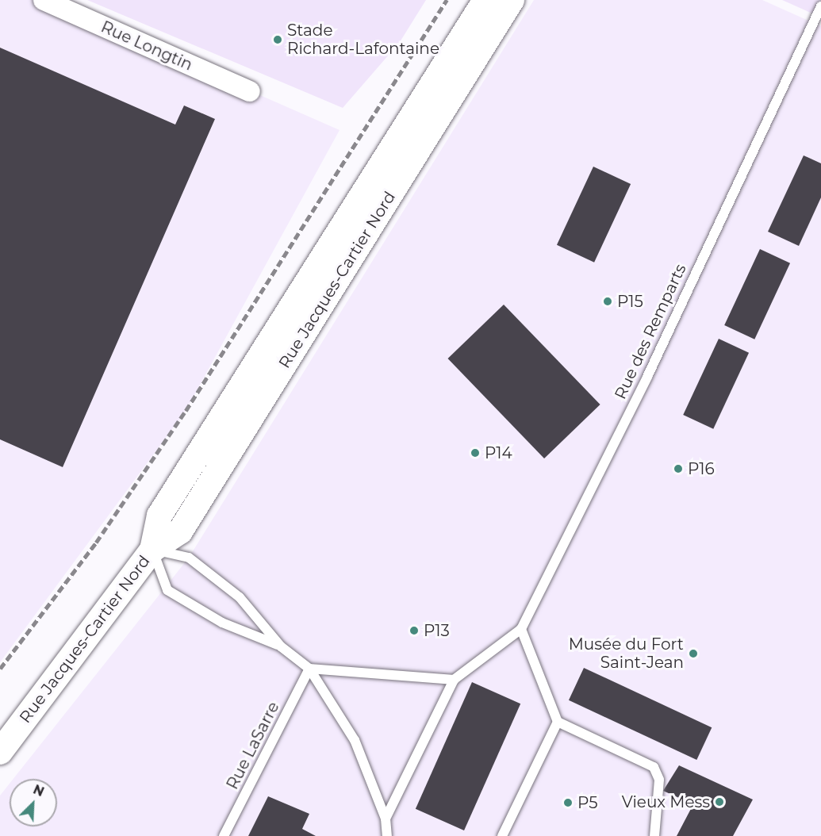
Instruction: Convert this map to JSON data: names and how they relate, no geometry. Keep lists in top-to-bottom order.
{
  "streets": {
    "street": ["Rue Longtin", "Rue Jacques-Cartier Nord"],
    "lane": ["Rue des Remparts", "Rue LaSarre"]
  },
  "places": [
    "Stade Richard-Lafontaine",
    "P15",
    "P14",
    "P16",
    "P13",
    "Musée du Fort Saint-Jean",
    "Vieux Mess",
    "P5"
  ],
  "north": "top right"
}
